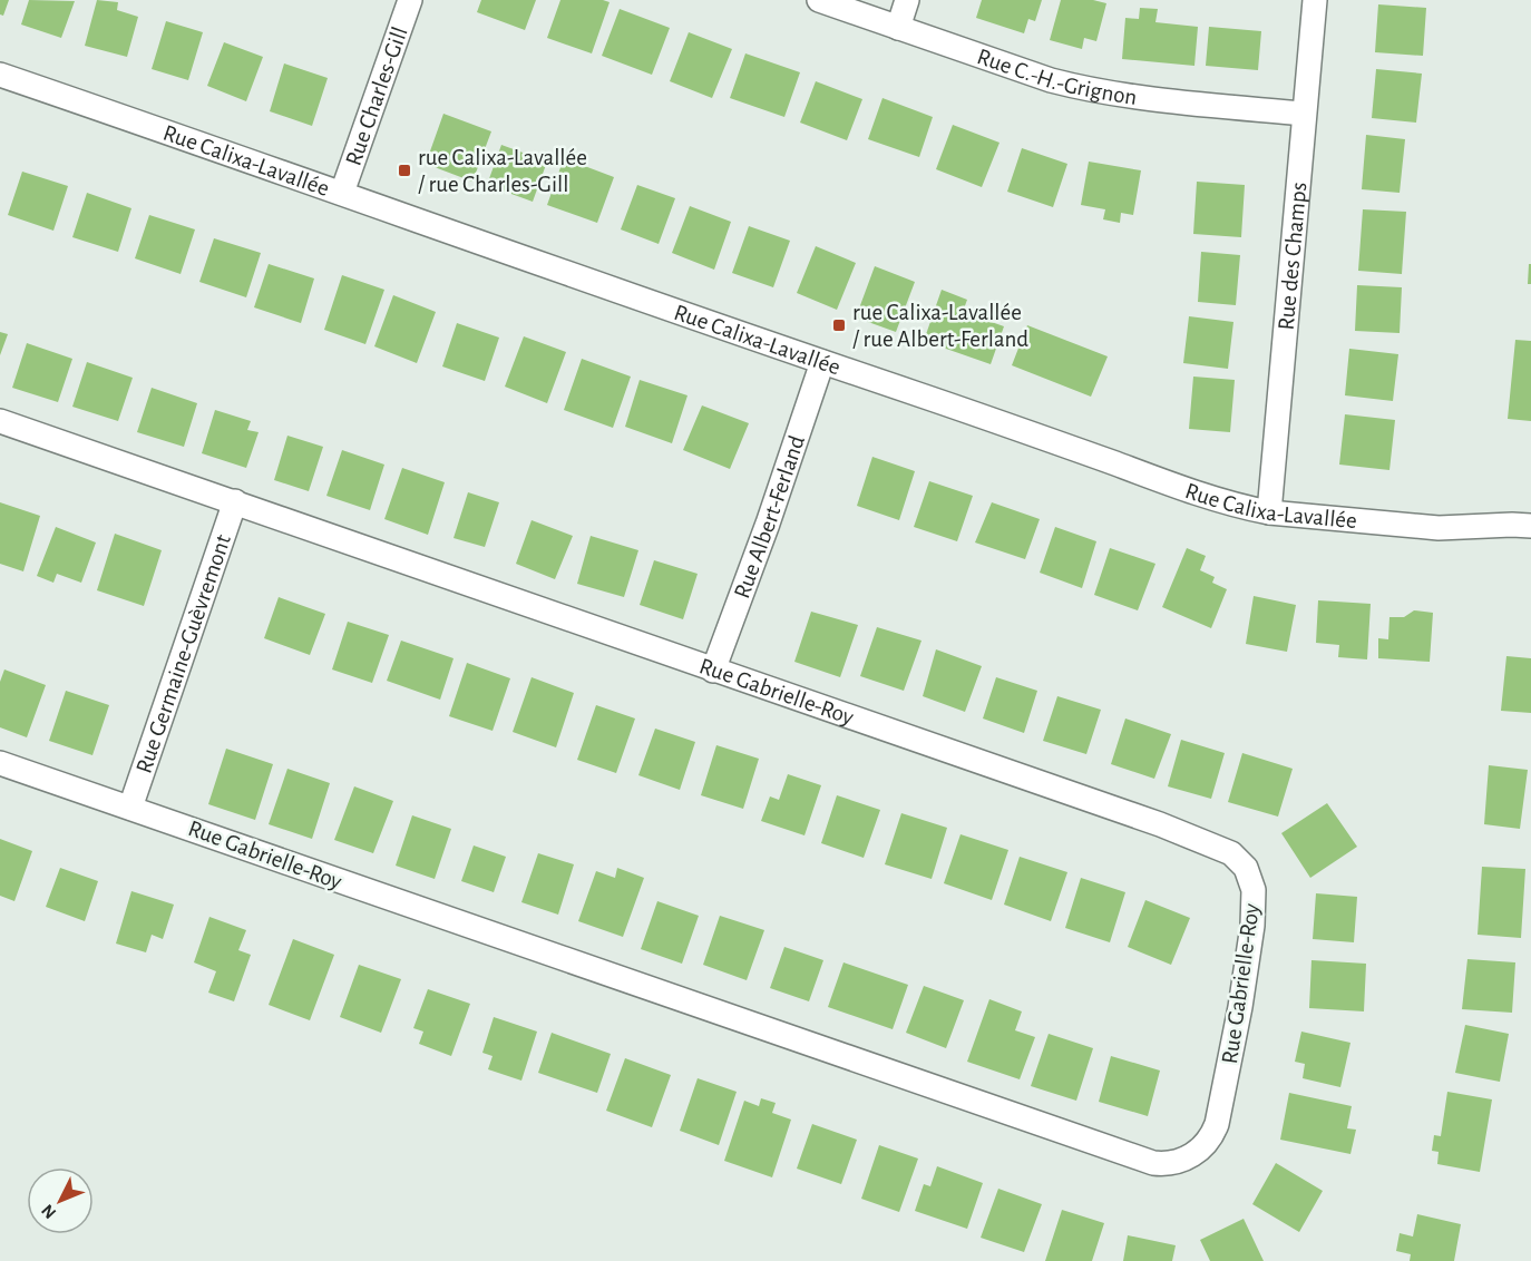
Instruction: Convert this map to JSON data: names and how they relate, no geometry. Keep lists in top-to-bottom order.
{
  "streets": {
    "street": [
      "Rue C.-H.-Grignon",
      "Rue Charles-Gill",
      "Rue Calixa-Lavallée",
      "Rue des Champs",
      "Rue Albert-Ferland",
      "Rue Germaine-Guèvremont",
      "Rue Gabrielle-Roy"
    ]
  },
  "crossings": [
    ["Rue C.-H.-Grignon", "Rue des Champs"],
    ["Rue Charles-Gill", "Rue Calixa-Lavallée"],
    ["Rue Calixa-Lavallée", "Rue des Champs"],
    ["Rue Calixa-Lavallée", "Rue Albert-Ferland"],
    ["Rue Albert-Ferland", "Rue Gabrielle-Roy"],
    ["Rue Germaine-Guèvremont", "Rue Gabrielle-Roy"]
  ],
  "places": {
    "transit": ["rue Calixa-Lavallée / rue Charles-Gill", "rue Calixa-Lavallée / rue Albert-Ferland"]
  },
  "north": "bottom left"
}
